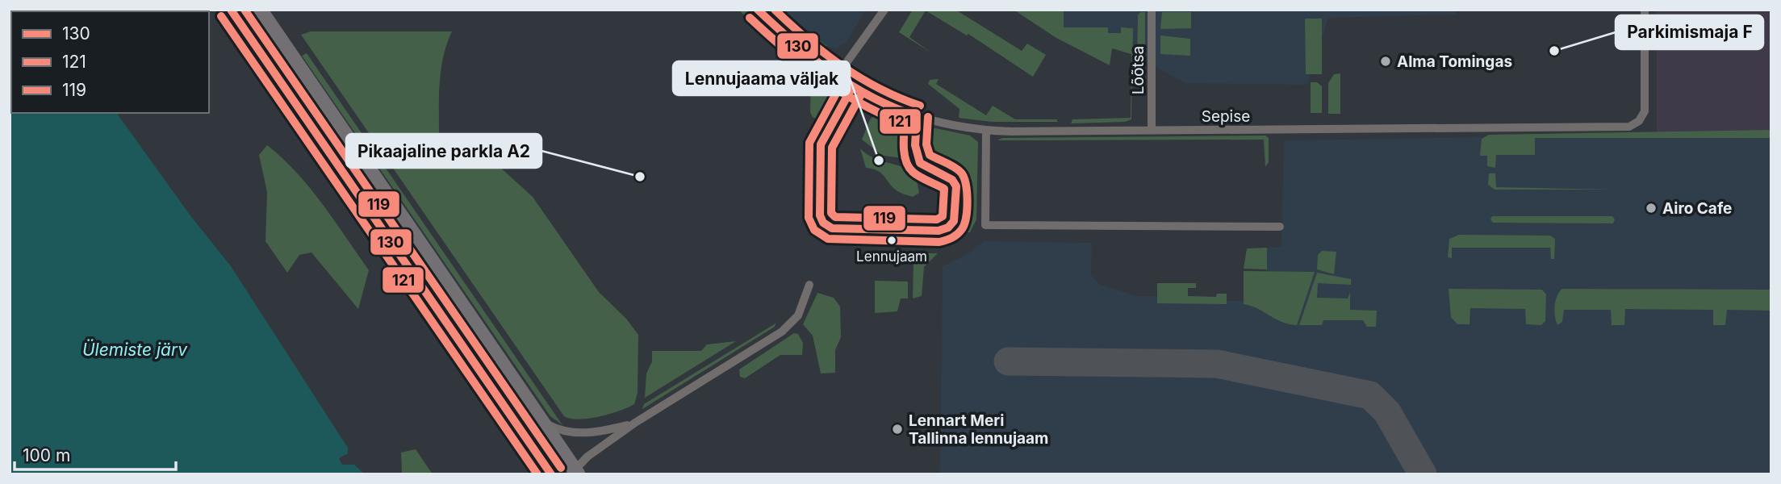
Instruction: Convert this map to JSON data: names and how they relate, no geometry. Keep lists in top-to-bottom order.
{
  "streets": {
    "street": ["Lõõtsa", "Sepise"]
  },
  "crossings": [
    ["Lõõtsa", "Sepise"]
  ],
  "water": ["Ülemiste järv"],
  "places": [
    "Parkimismaja F",
    "Alma Tomingas",
    "Lennujaama väljak",
    "Pikaajaline parkla A2",
    "Airo Cafe",
    "Lennujaam",
    "Lennart Meri Tallinna lennujaam"
  ],
  "lines": ["transit line 130", "transit line 119", "transit line 121"],
  "legend": ["130", "121", "119"],
  "scale_bar": "100 m"
}
